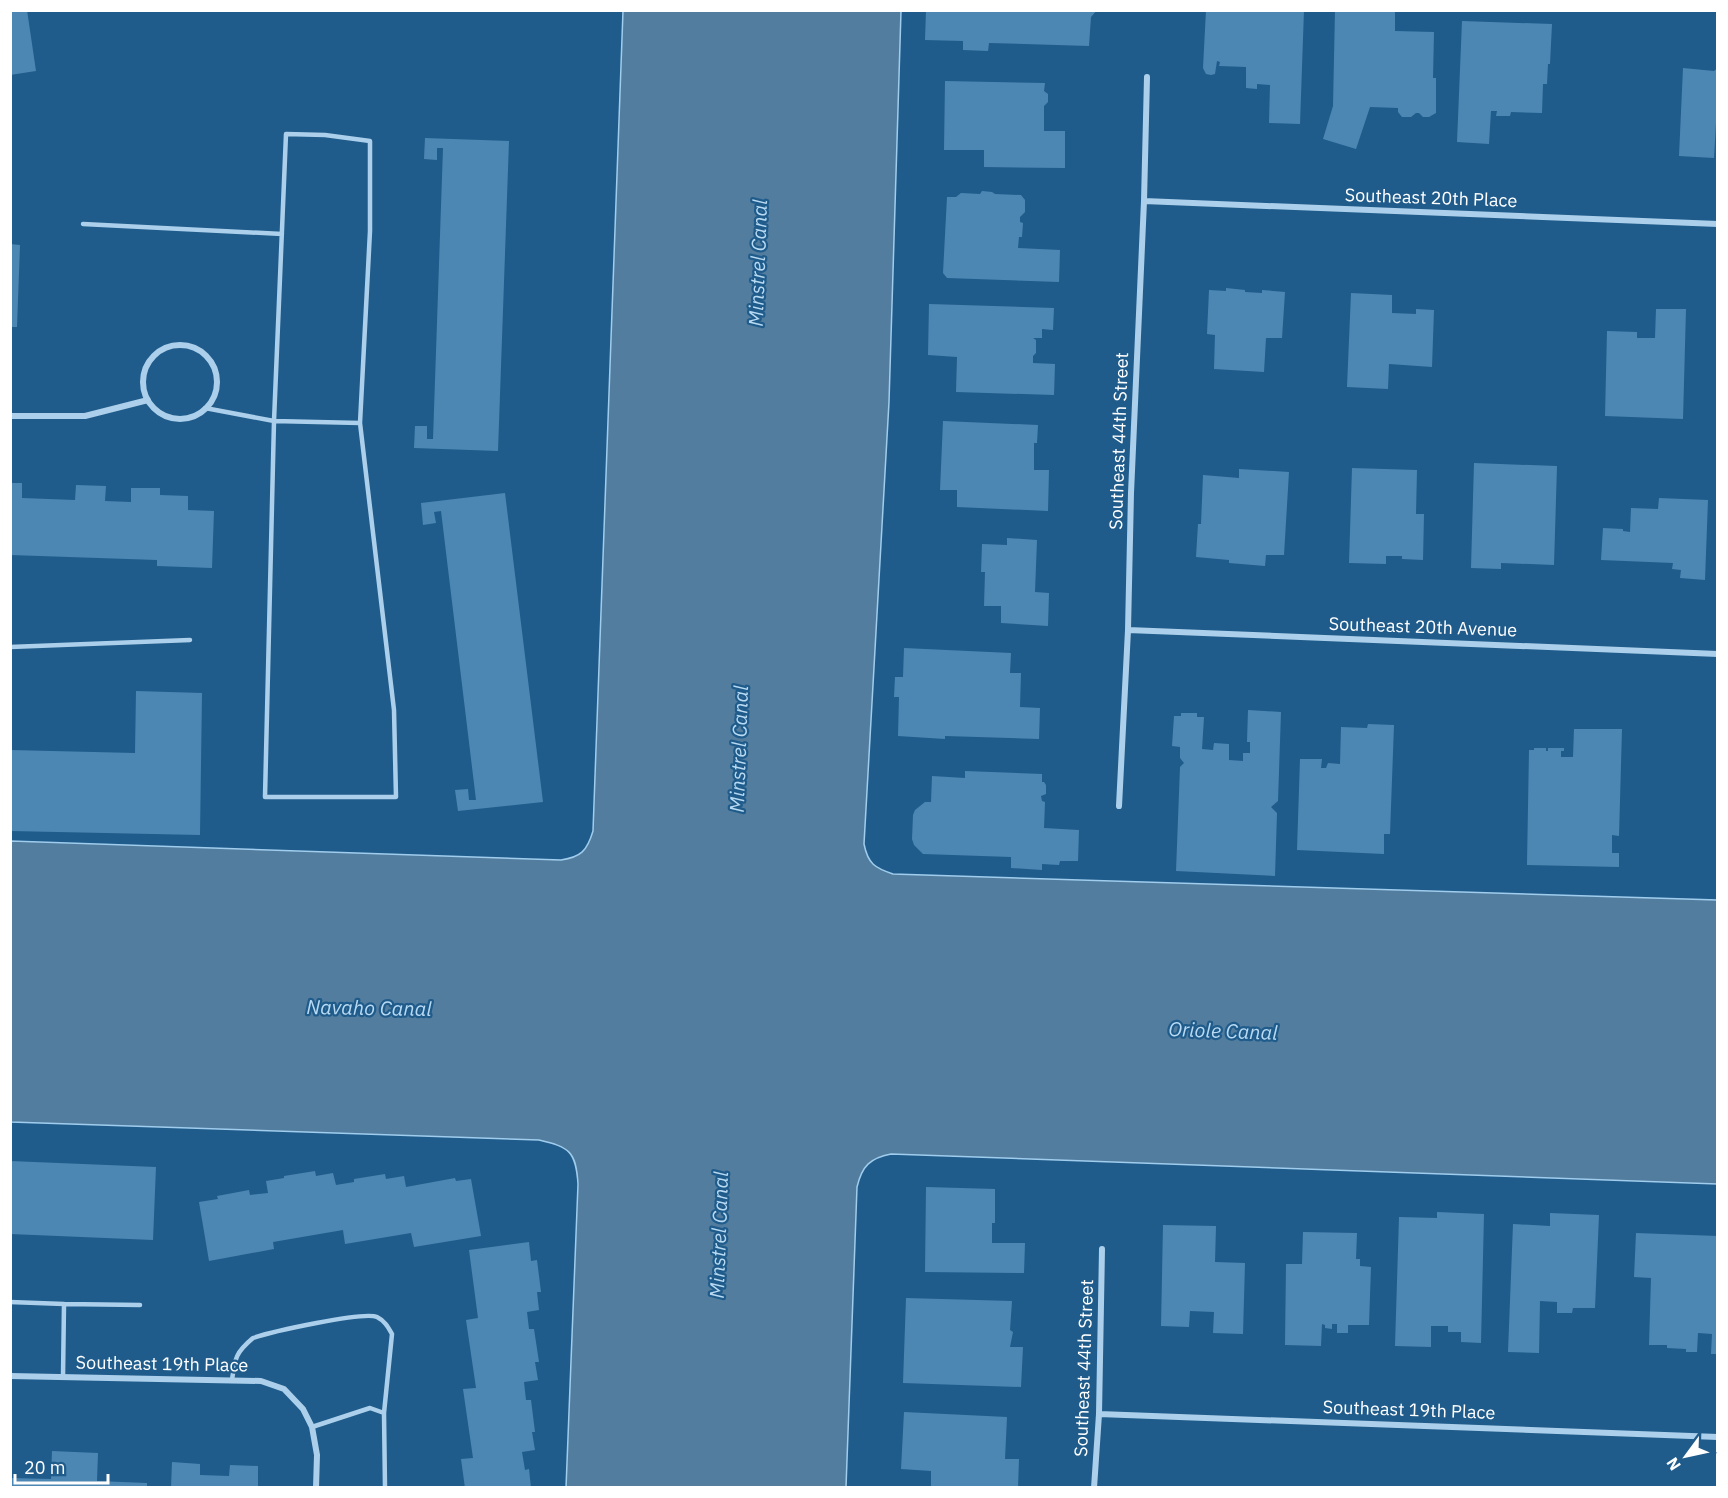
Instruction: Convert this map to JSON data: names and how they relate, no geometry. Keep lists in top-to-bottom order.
{
  "streets": {
    "street": [
      "Southeast 20th Place",
      "Southeast 44th Street",
      "Southeast 20th Avenue",
      "Southeast 19th Place"
    ]
  },
  "crossings": [
    ["Southeast 20th Place", "Southeast 44th Street"],
    ["Southeast 44th Street", "Southeast 20th Avenue"],
    ["Southeast 44th Street", "Southeast 19th Place"]
  ],
  "water": ["Minstrel Canal", "Navaho Canal", "Oriole Canal"],
  "scale_bar": "20 m",
  "north": "bottom left"
}
